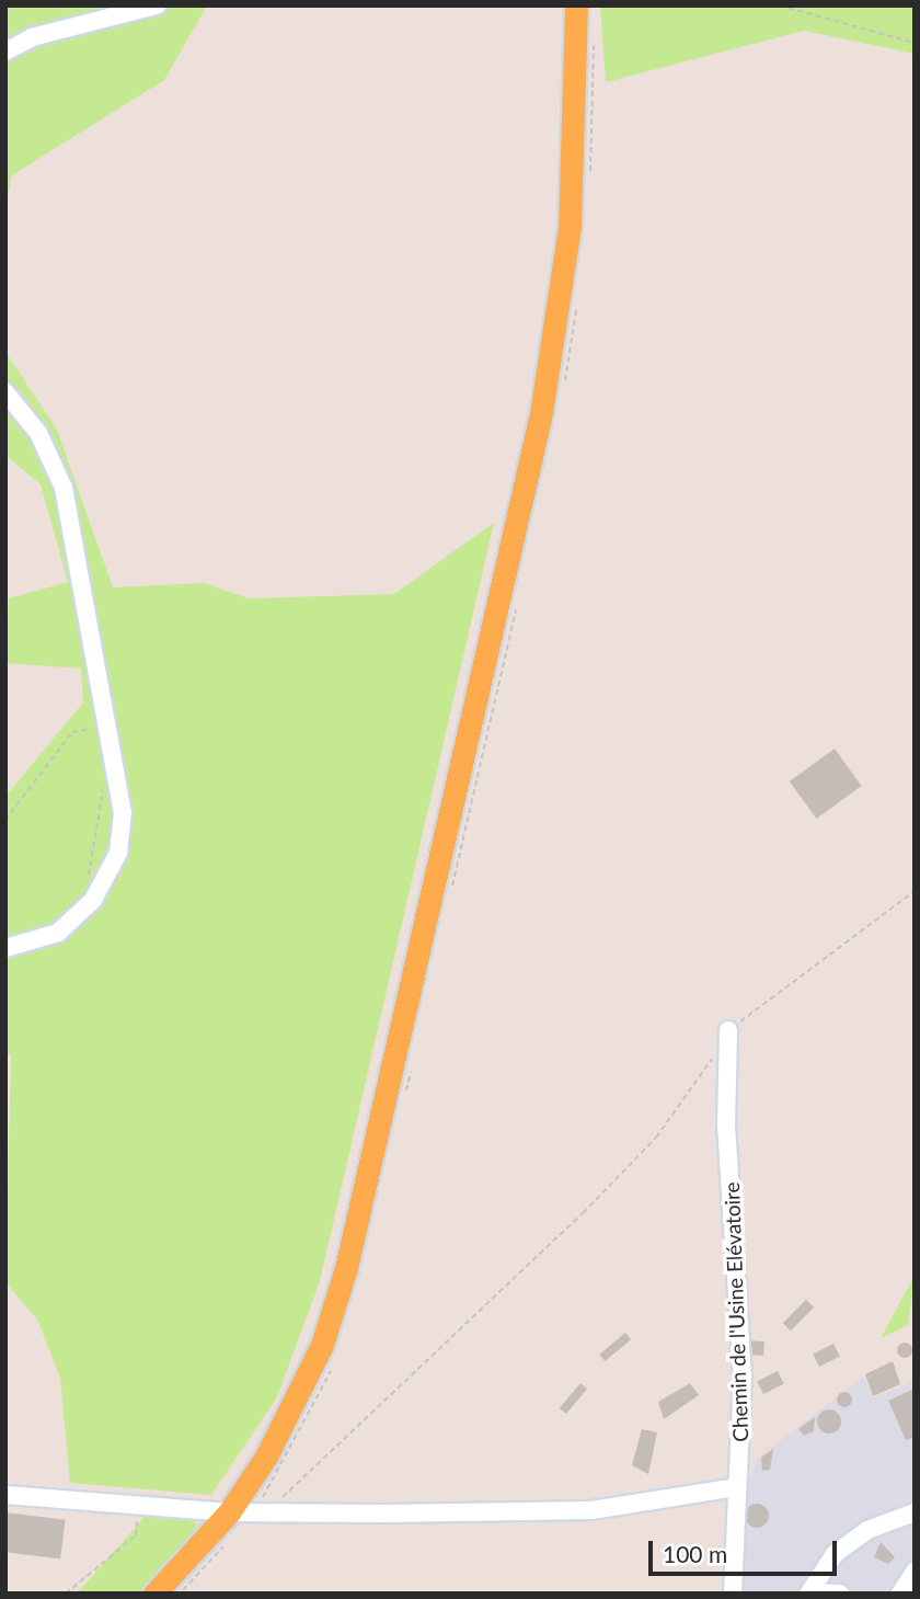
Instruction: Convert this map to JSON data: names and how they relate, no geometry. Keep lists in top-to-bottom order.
{
  "streets": {
    "street": ["Chemin de l'Usine Elévatoire"]
  },
  "scale_bar": "100 m"
}
